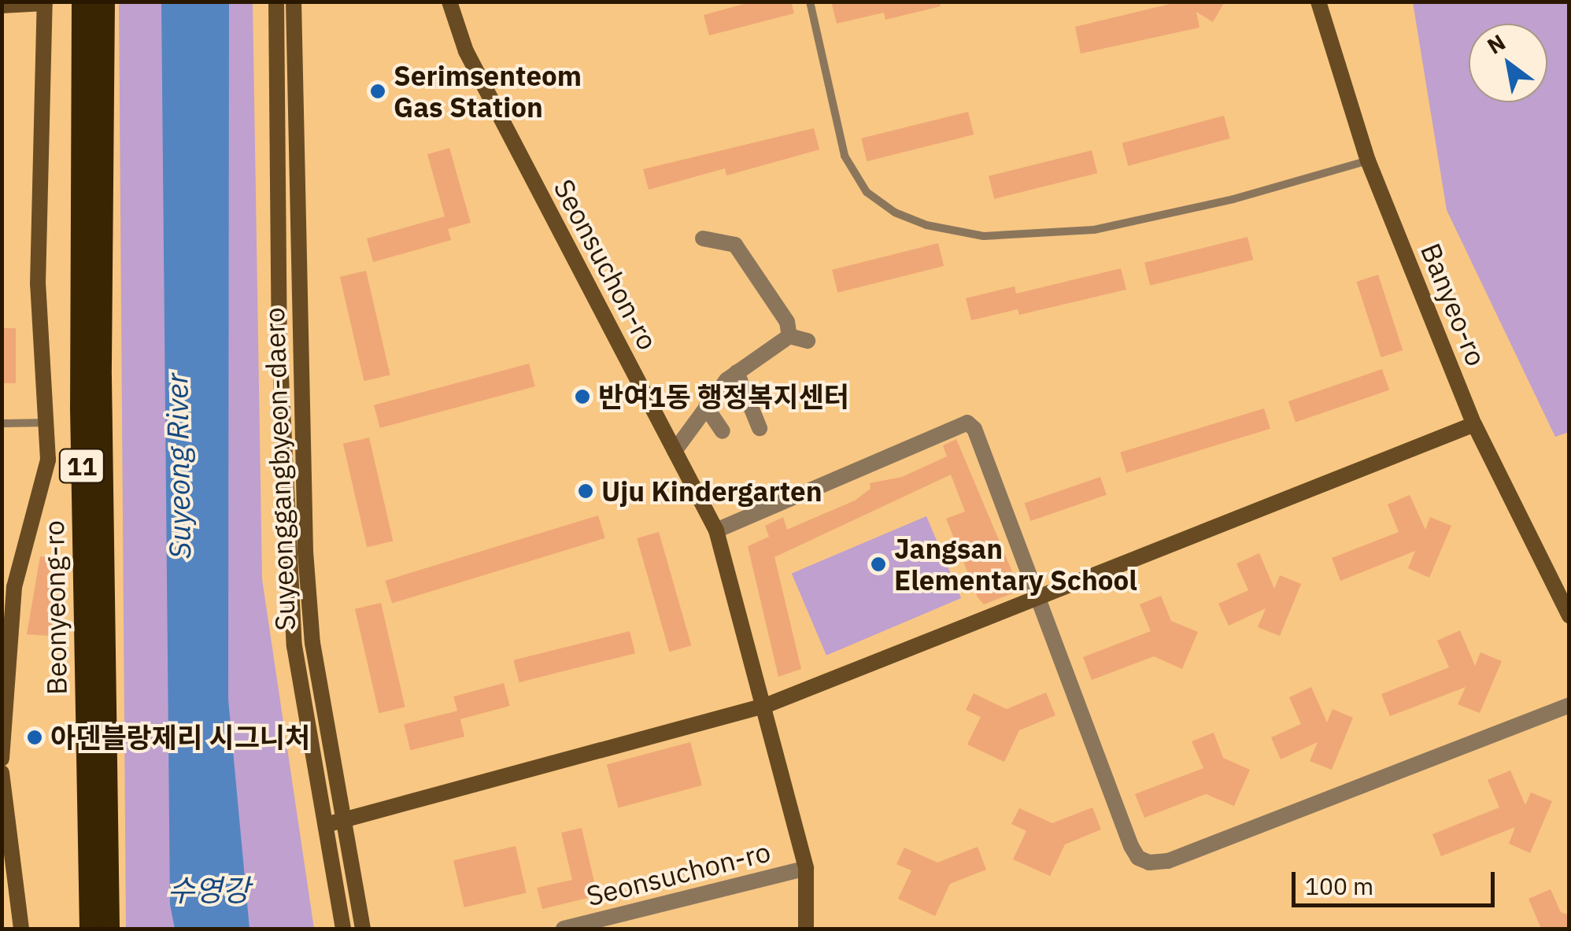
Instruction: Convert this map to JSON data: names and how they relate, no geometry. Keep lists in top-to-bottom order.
{
  "streets": {
    "highway": ["11", "Beonyeong-ro"],
    "main road": ["Seonsuchon-ro", "Banyeo-ro", "Suyeonggangbyeon-daero"]
  },
  "water": ["Suyeong River", "수영강"],
  "places": [
    "Serimsenteom Gas Station",
    "반여1동 행정복지센터",
    "Uju Kindergarten",
    "Jangsan Elementary School",
    "아덴블랑제리 시그니처"
  ],
  "scale_bar": "100 m",
  "north": "top left"
}
